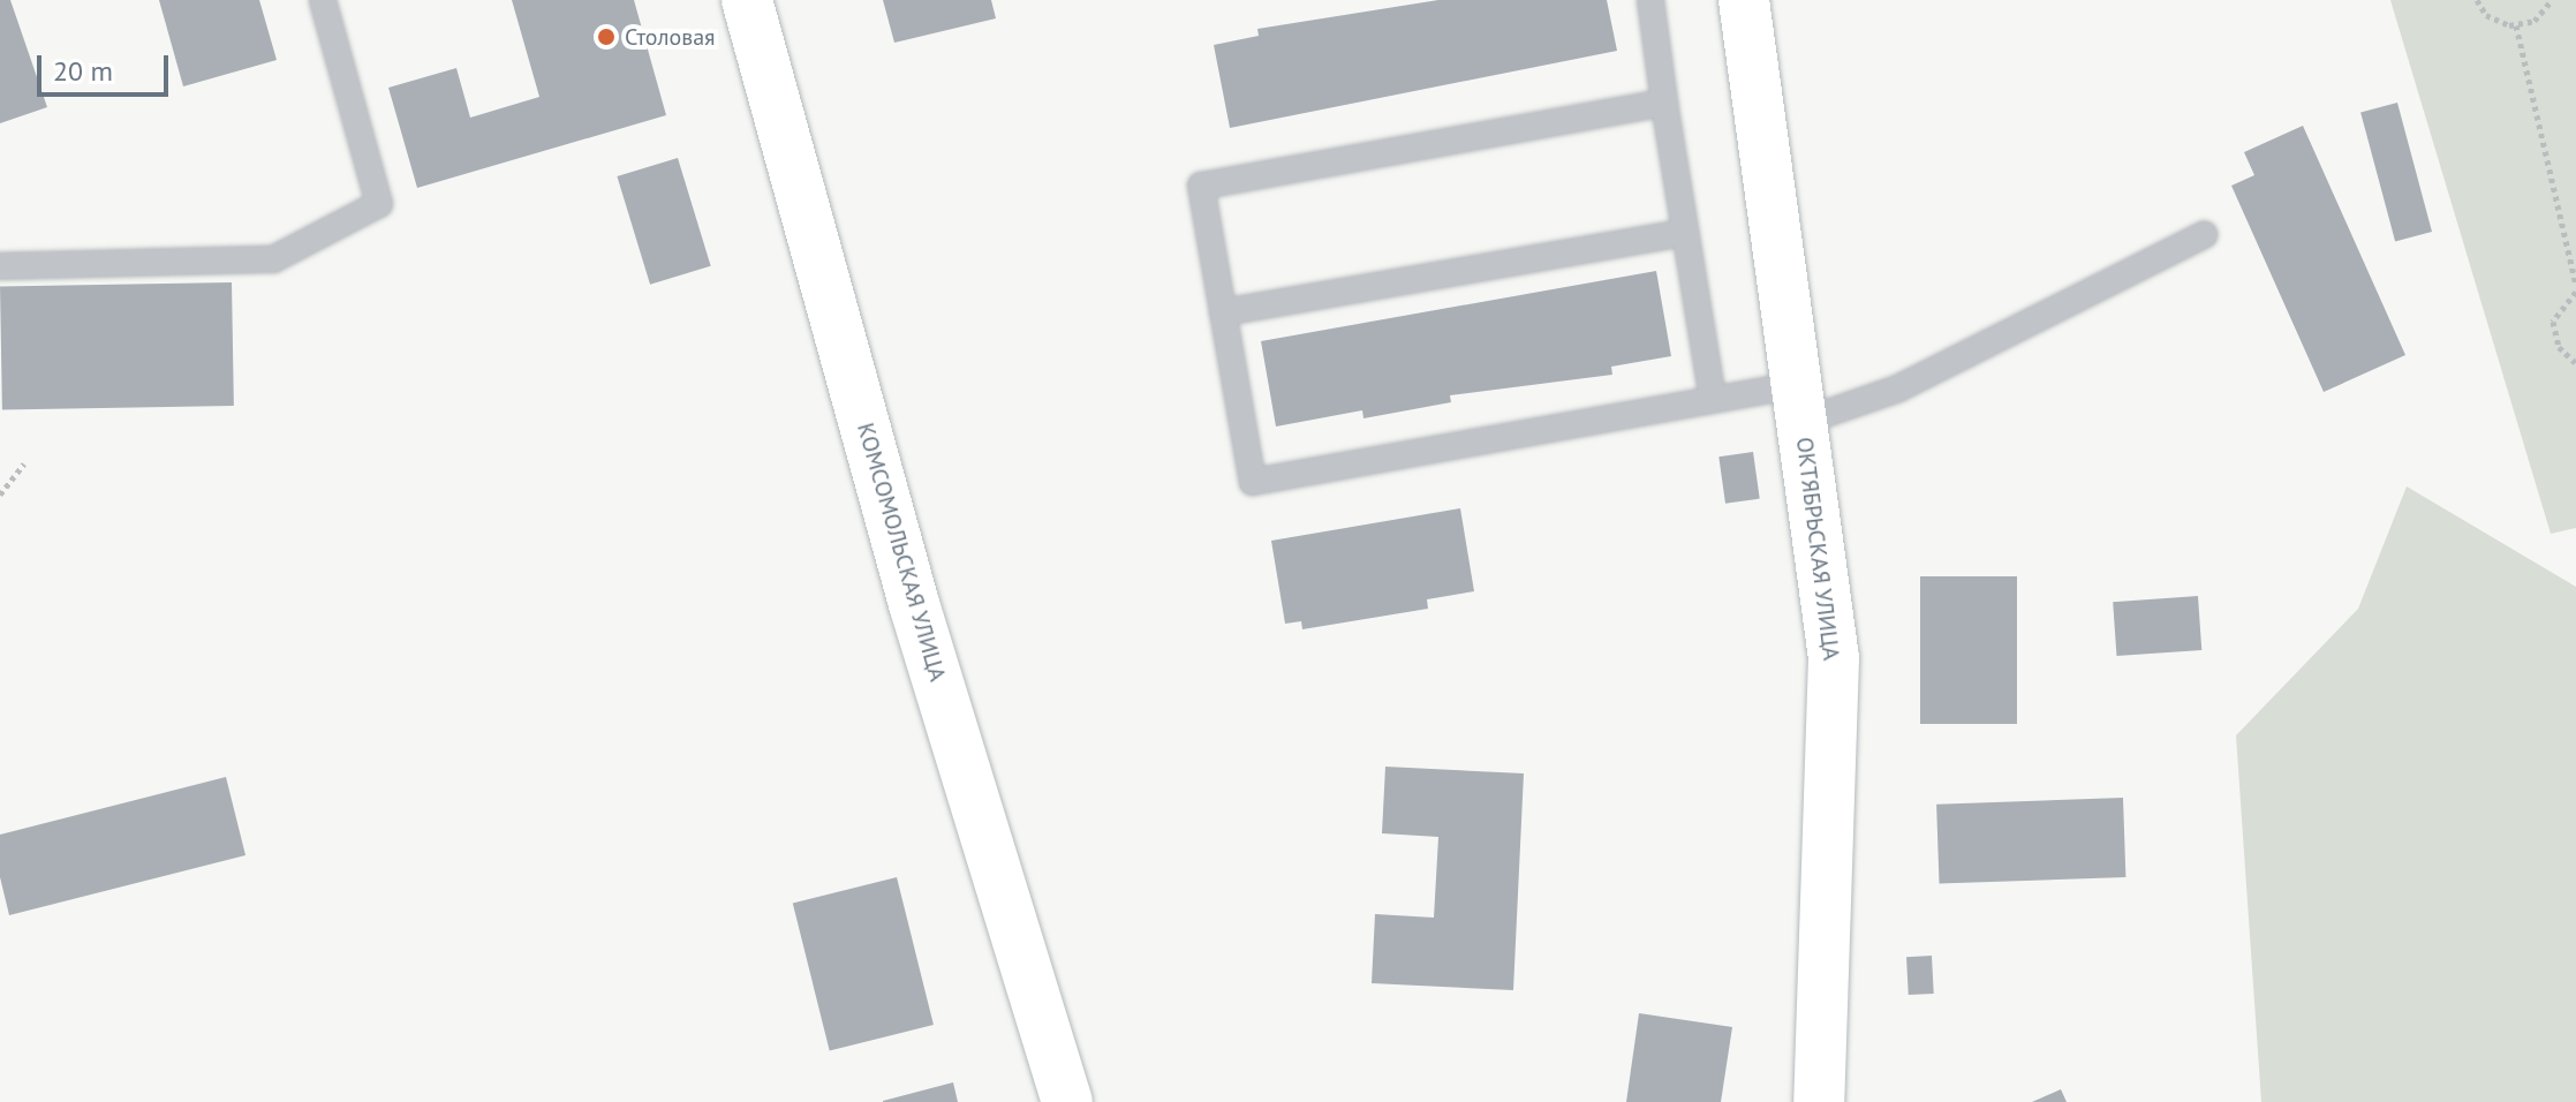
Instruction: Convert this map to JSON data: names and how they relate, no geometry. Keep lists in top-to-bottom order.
{
  "streets": {
    "main road": ["ОКТЯБРЬСКАЯ УЛИЦА", "КОМСОМОЛЬСКАЯ УЛИЦА"]
  },
  "places": ["Столовая"],
  "scale_bar": "20 m"
}
